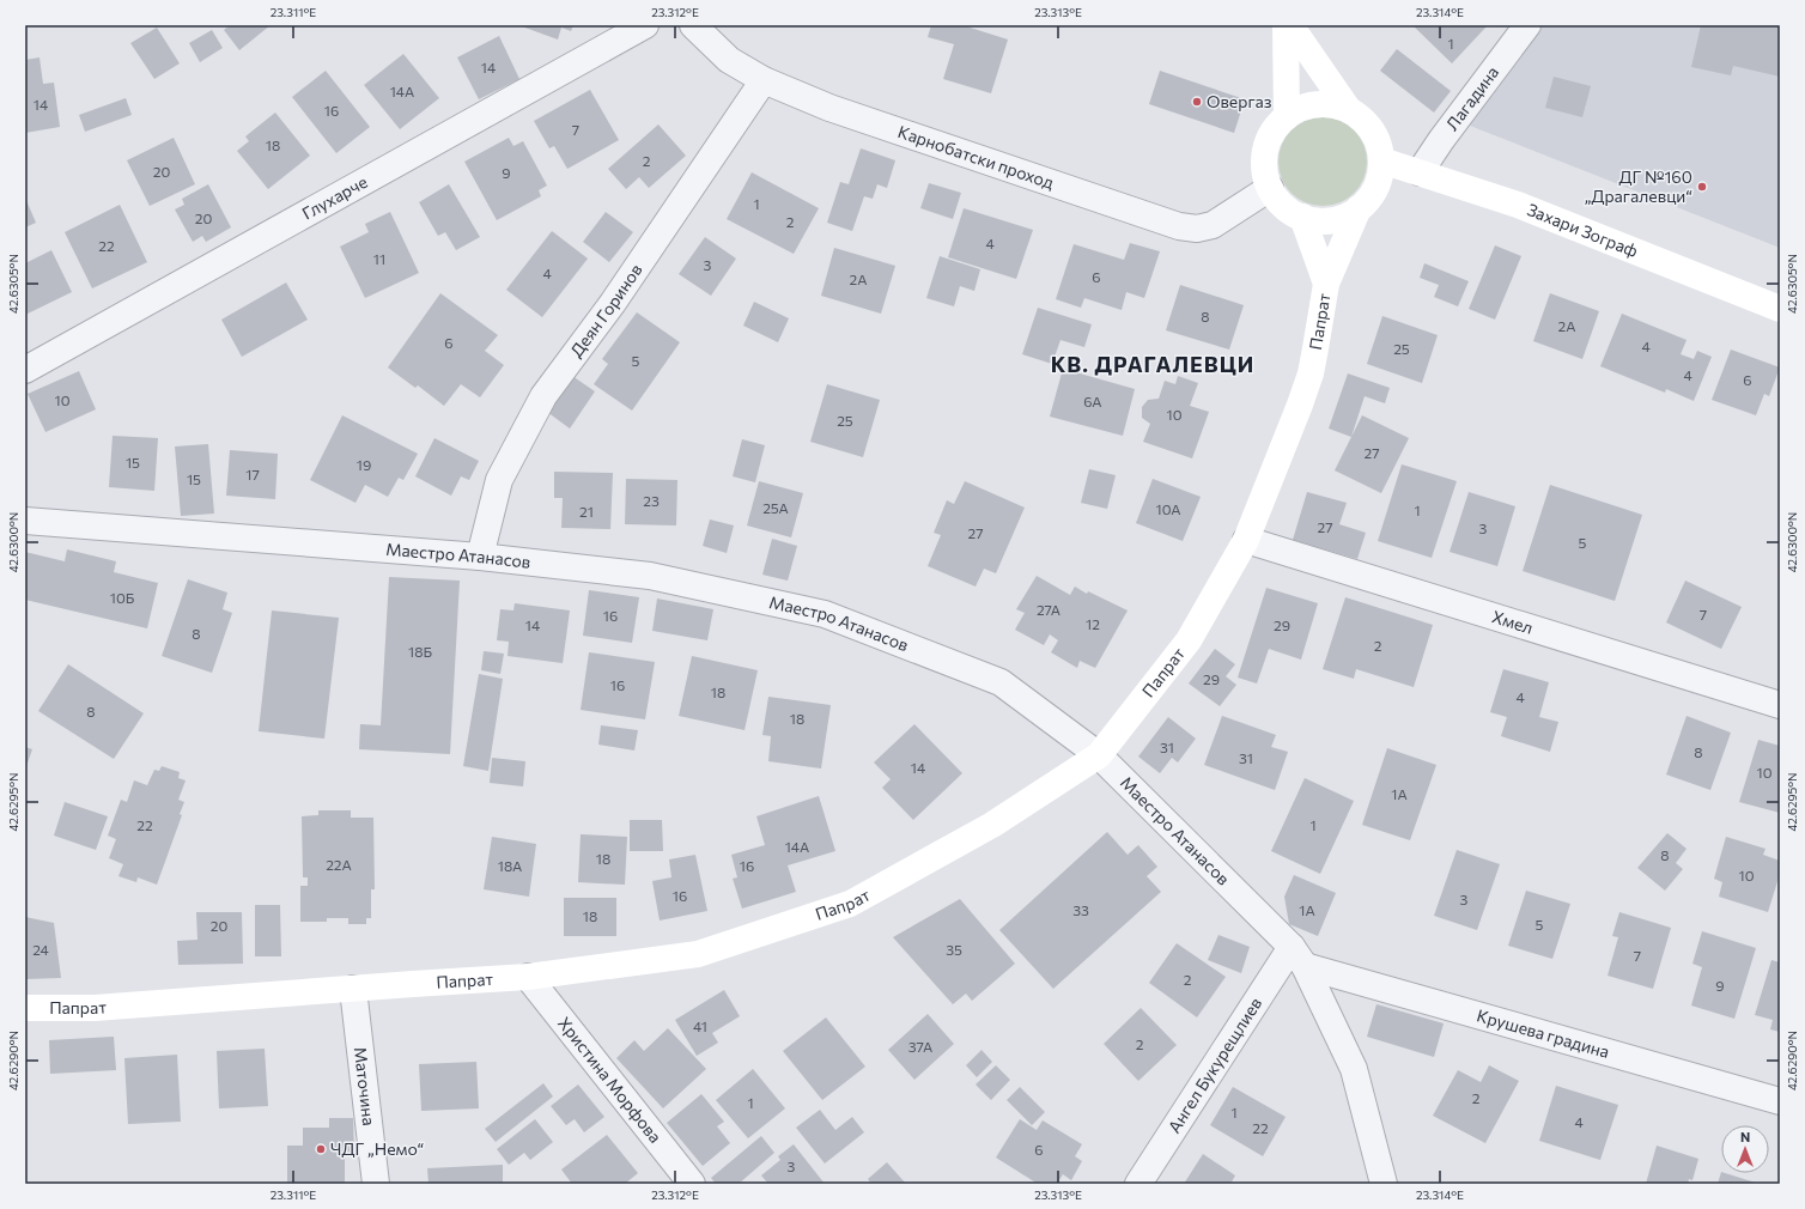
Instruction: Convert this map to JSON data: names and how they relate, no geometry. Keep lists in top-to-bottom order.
{
  "streets": {
    "main road": ["Захари Зограф", "Папрат"],
    "street": [
      "Лагадина",
      "Карнобатски проход",
      "Глухарче",
      "Деян Горинов",
      "Маестро Атанасов",
      "Хмел",
      "Крушева градина",
      "Ангел Букурещлиев",
      "Христина Морфова",
      "Маточина"
    ]
  },
  "crossings": [
    ["Лагадина", "Захари Зограф"],
    ["Карнобатски проход", "Захари Зограф"],
    ["Карнобатски проход", "Деян Горинов"],
    ["Карнобатски проход", "Папрат"],
    ["Захари Зограф", "Папрат"],
    ["Деян Горинов", "Маестро Атанасов"],
    ["Папрат", "Маестро Атанасов"],
    ["Папрат", "Хмел"],
    ["Папрат", "Христина Морфова"],
    ["Папрат", "Маточина"],
    ["Маестро Атанасов", "Крушева градина"],
    ["Маестро Атанасов", "Ангел Букурещлиев"],
    ["Крушева градина", "Ангел Букурещлиев"]
  ],
  "districts": ["КВ. ДРАГАЛЕВЦИ"],
  "places": ["Овергаз", "ДГ №160 „Драгалевци“", "ЧДГ „Немо“"],
  "house_numbers": [
    "1",
    "14",
    "14А",
    "14",
    "16",
    "7",
    "18",
    "2",
    "20",
    "9",
    "1",
    "20",
    "2",
    "4",
    "22",
    "11",
    "3",
    "4",
    "6",
    "2А",
    "8",
    "2А",
    "6",
    "4",
    "25",
    "5",
    "4",
    "6",
    "10",
    "6А",
    "10",
    "25",
    "27",
    "15",
    "19",
    "17",
    "15",
    "23",
    "25А",
    "10А",
    "1",
    "21",
    "27",
    "3",
    "27",
    "5",
    "10Б",
    "27А",
    "7",
    "16",
    "12",
    "14",
    "29",
    "8",
    "2",
    "18Б",
    "29",
    "16",
    "18",
    "4",
    "8",
    "18",
    "31",
    "8",
    "31",
    "14",
    "10",
    "1А",
    "22",
    "1",
    "14А",
    "8",
    "18",
    "22А",
    "18А",
    "16",
    "10",
    "16",
    "3",
    "33",
    "1А",
    "18",
    "5",
    "20",
    "24",
    "35",
    "7",
    "2",
    "9",
    "41",
    "2",
    "37А",
    "2",
    "1",
    "1",
    "4",
    "22",
    "6",
    "3"
  ],
  "north": "top",
  "coordinates": [
    "23.311°E",
    "23.312°E",
    "23.313°E",
    "23.314°E",
    "42.6305°N",
    "42.6300°N",
    "42.6295°N",
    "42.6290°N"
  ]
}
